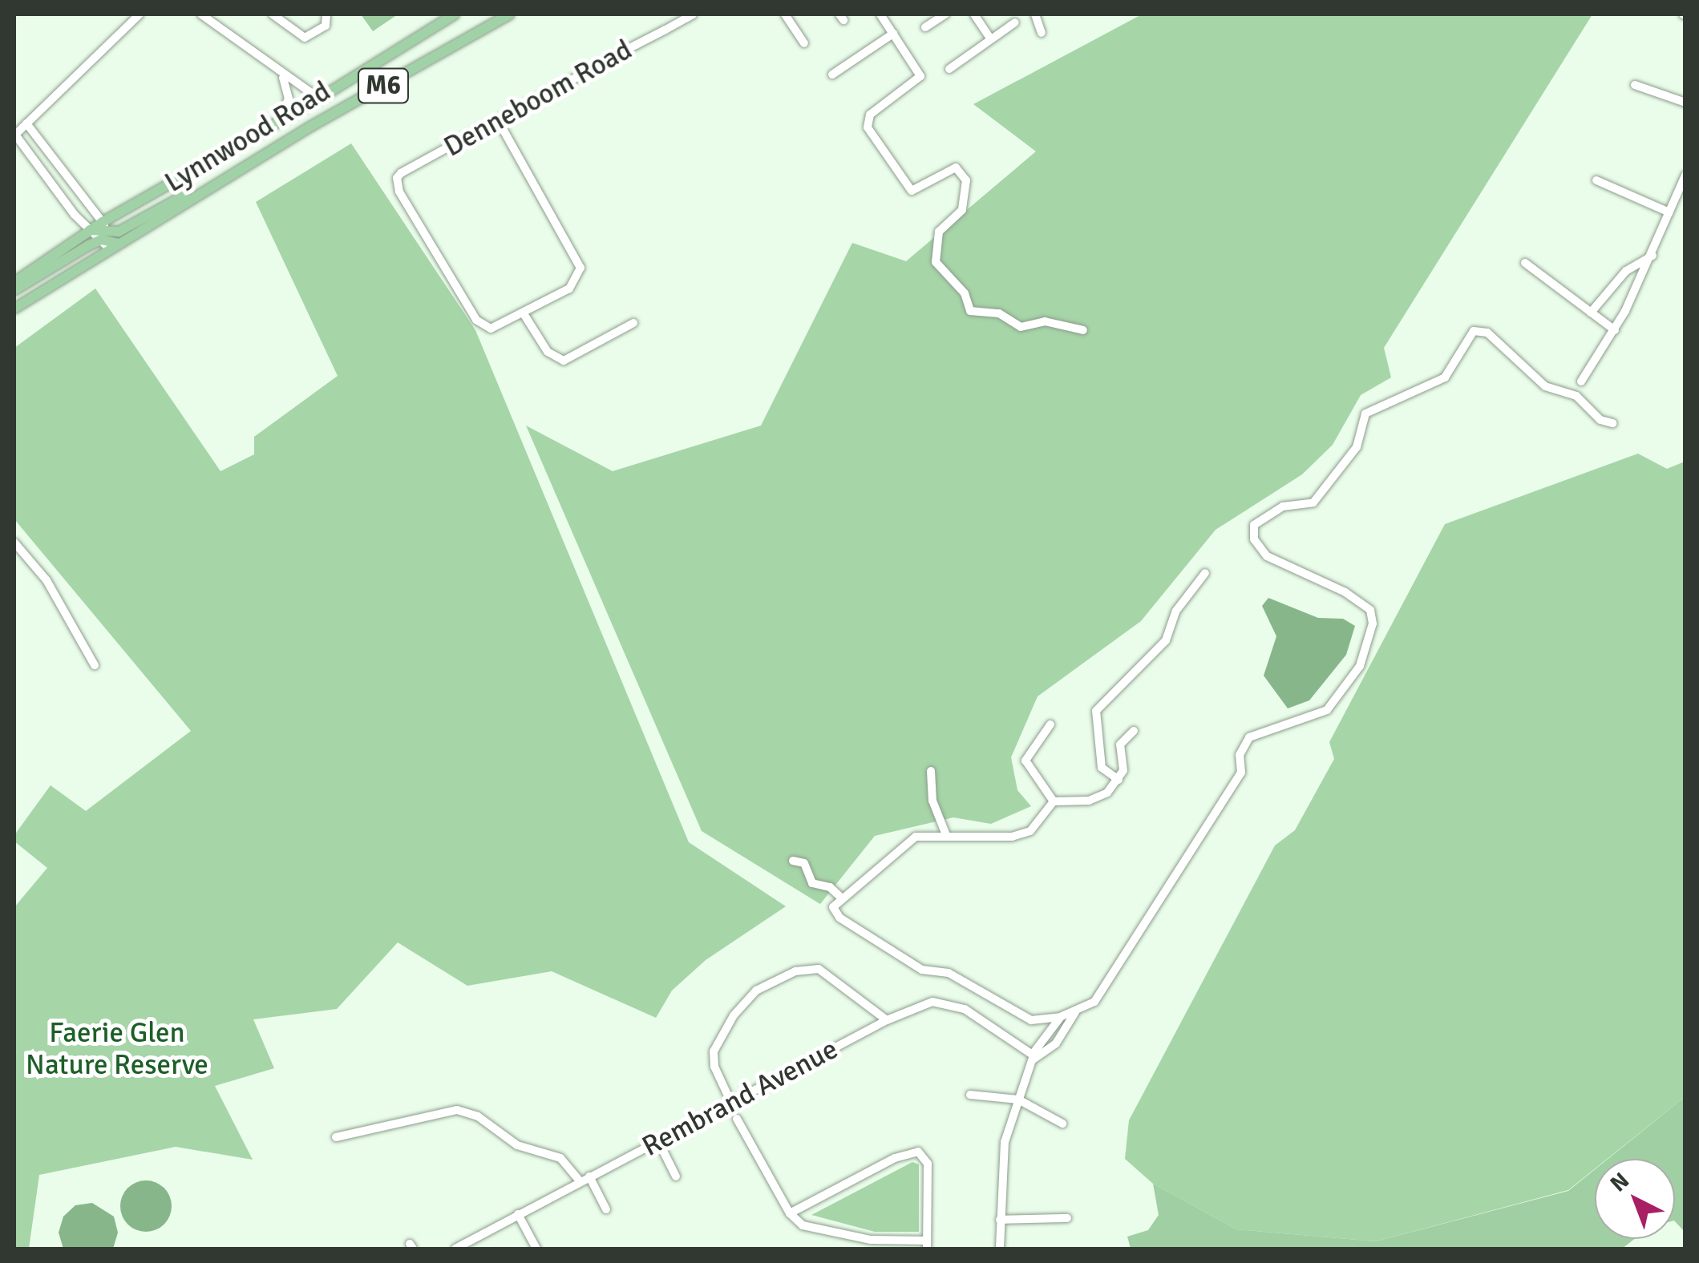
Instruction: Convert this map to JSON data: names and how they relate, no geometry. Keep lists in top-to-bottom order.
{
  "streets": {
    "main road": ["M6", "Lynnwood Road"],
    "street": ["Denneboom Road", "Rembrand Avenue"]
  },
  "parks": ["Faerie Glen Nature Reserve"],
  "north": "top left"
}
